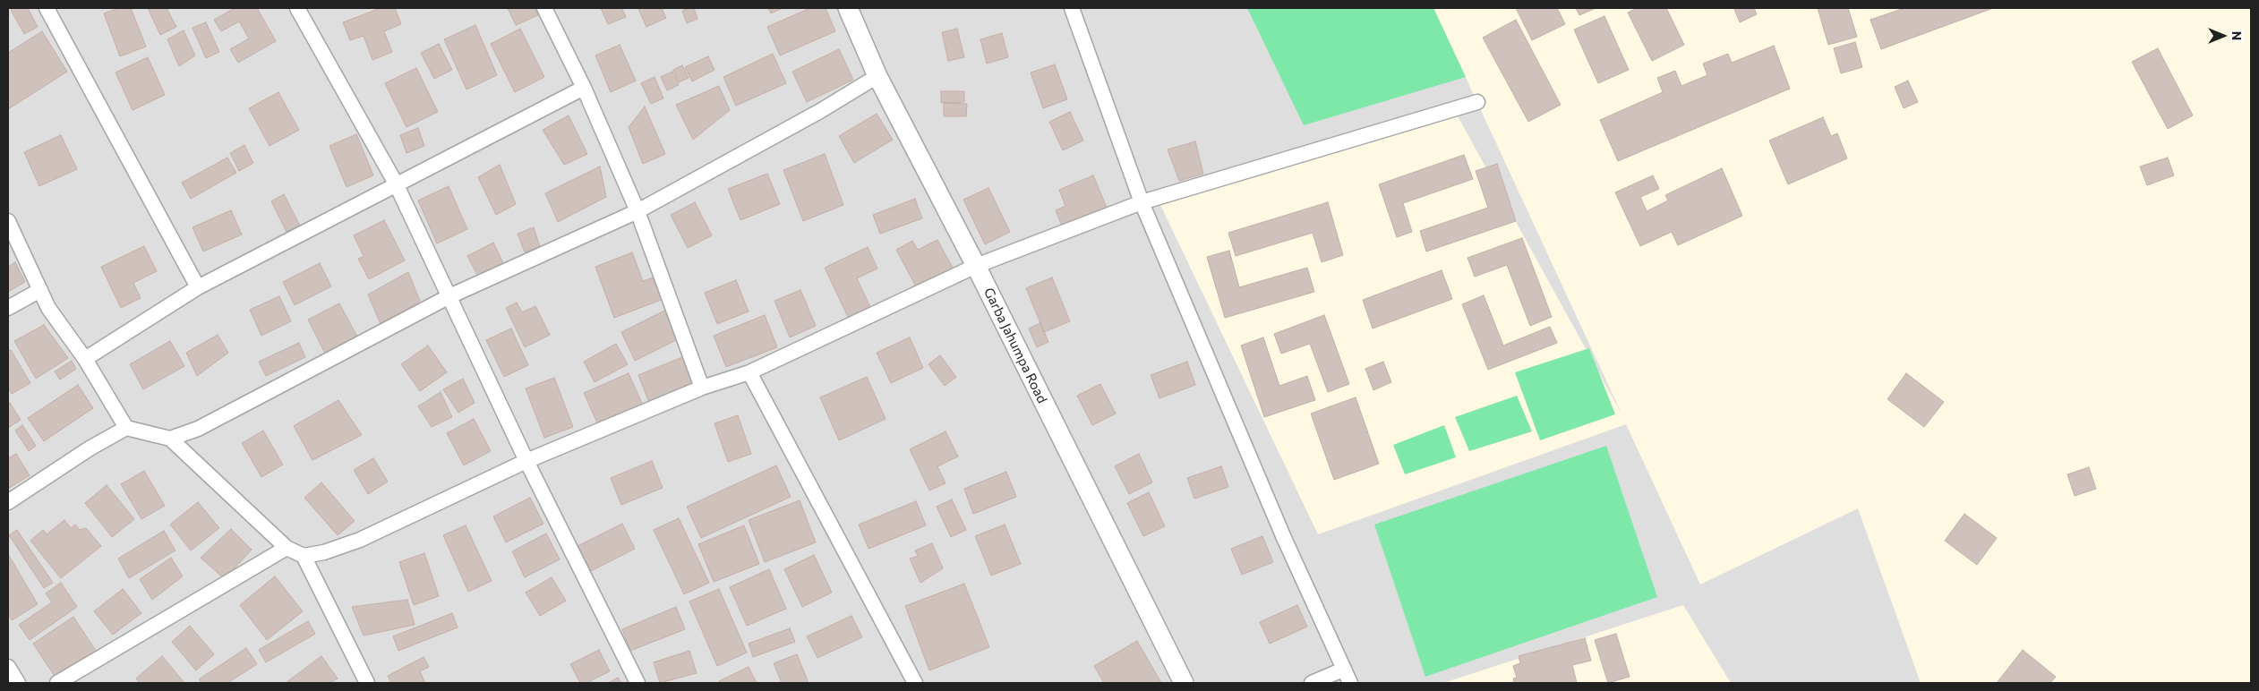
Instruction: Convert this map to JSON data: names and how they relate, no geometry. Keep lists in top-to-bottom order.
{
  "streets": {
    "street": ["Garba Jahumpa Road"]
  },
  "north": "right"
}
